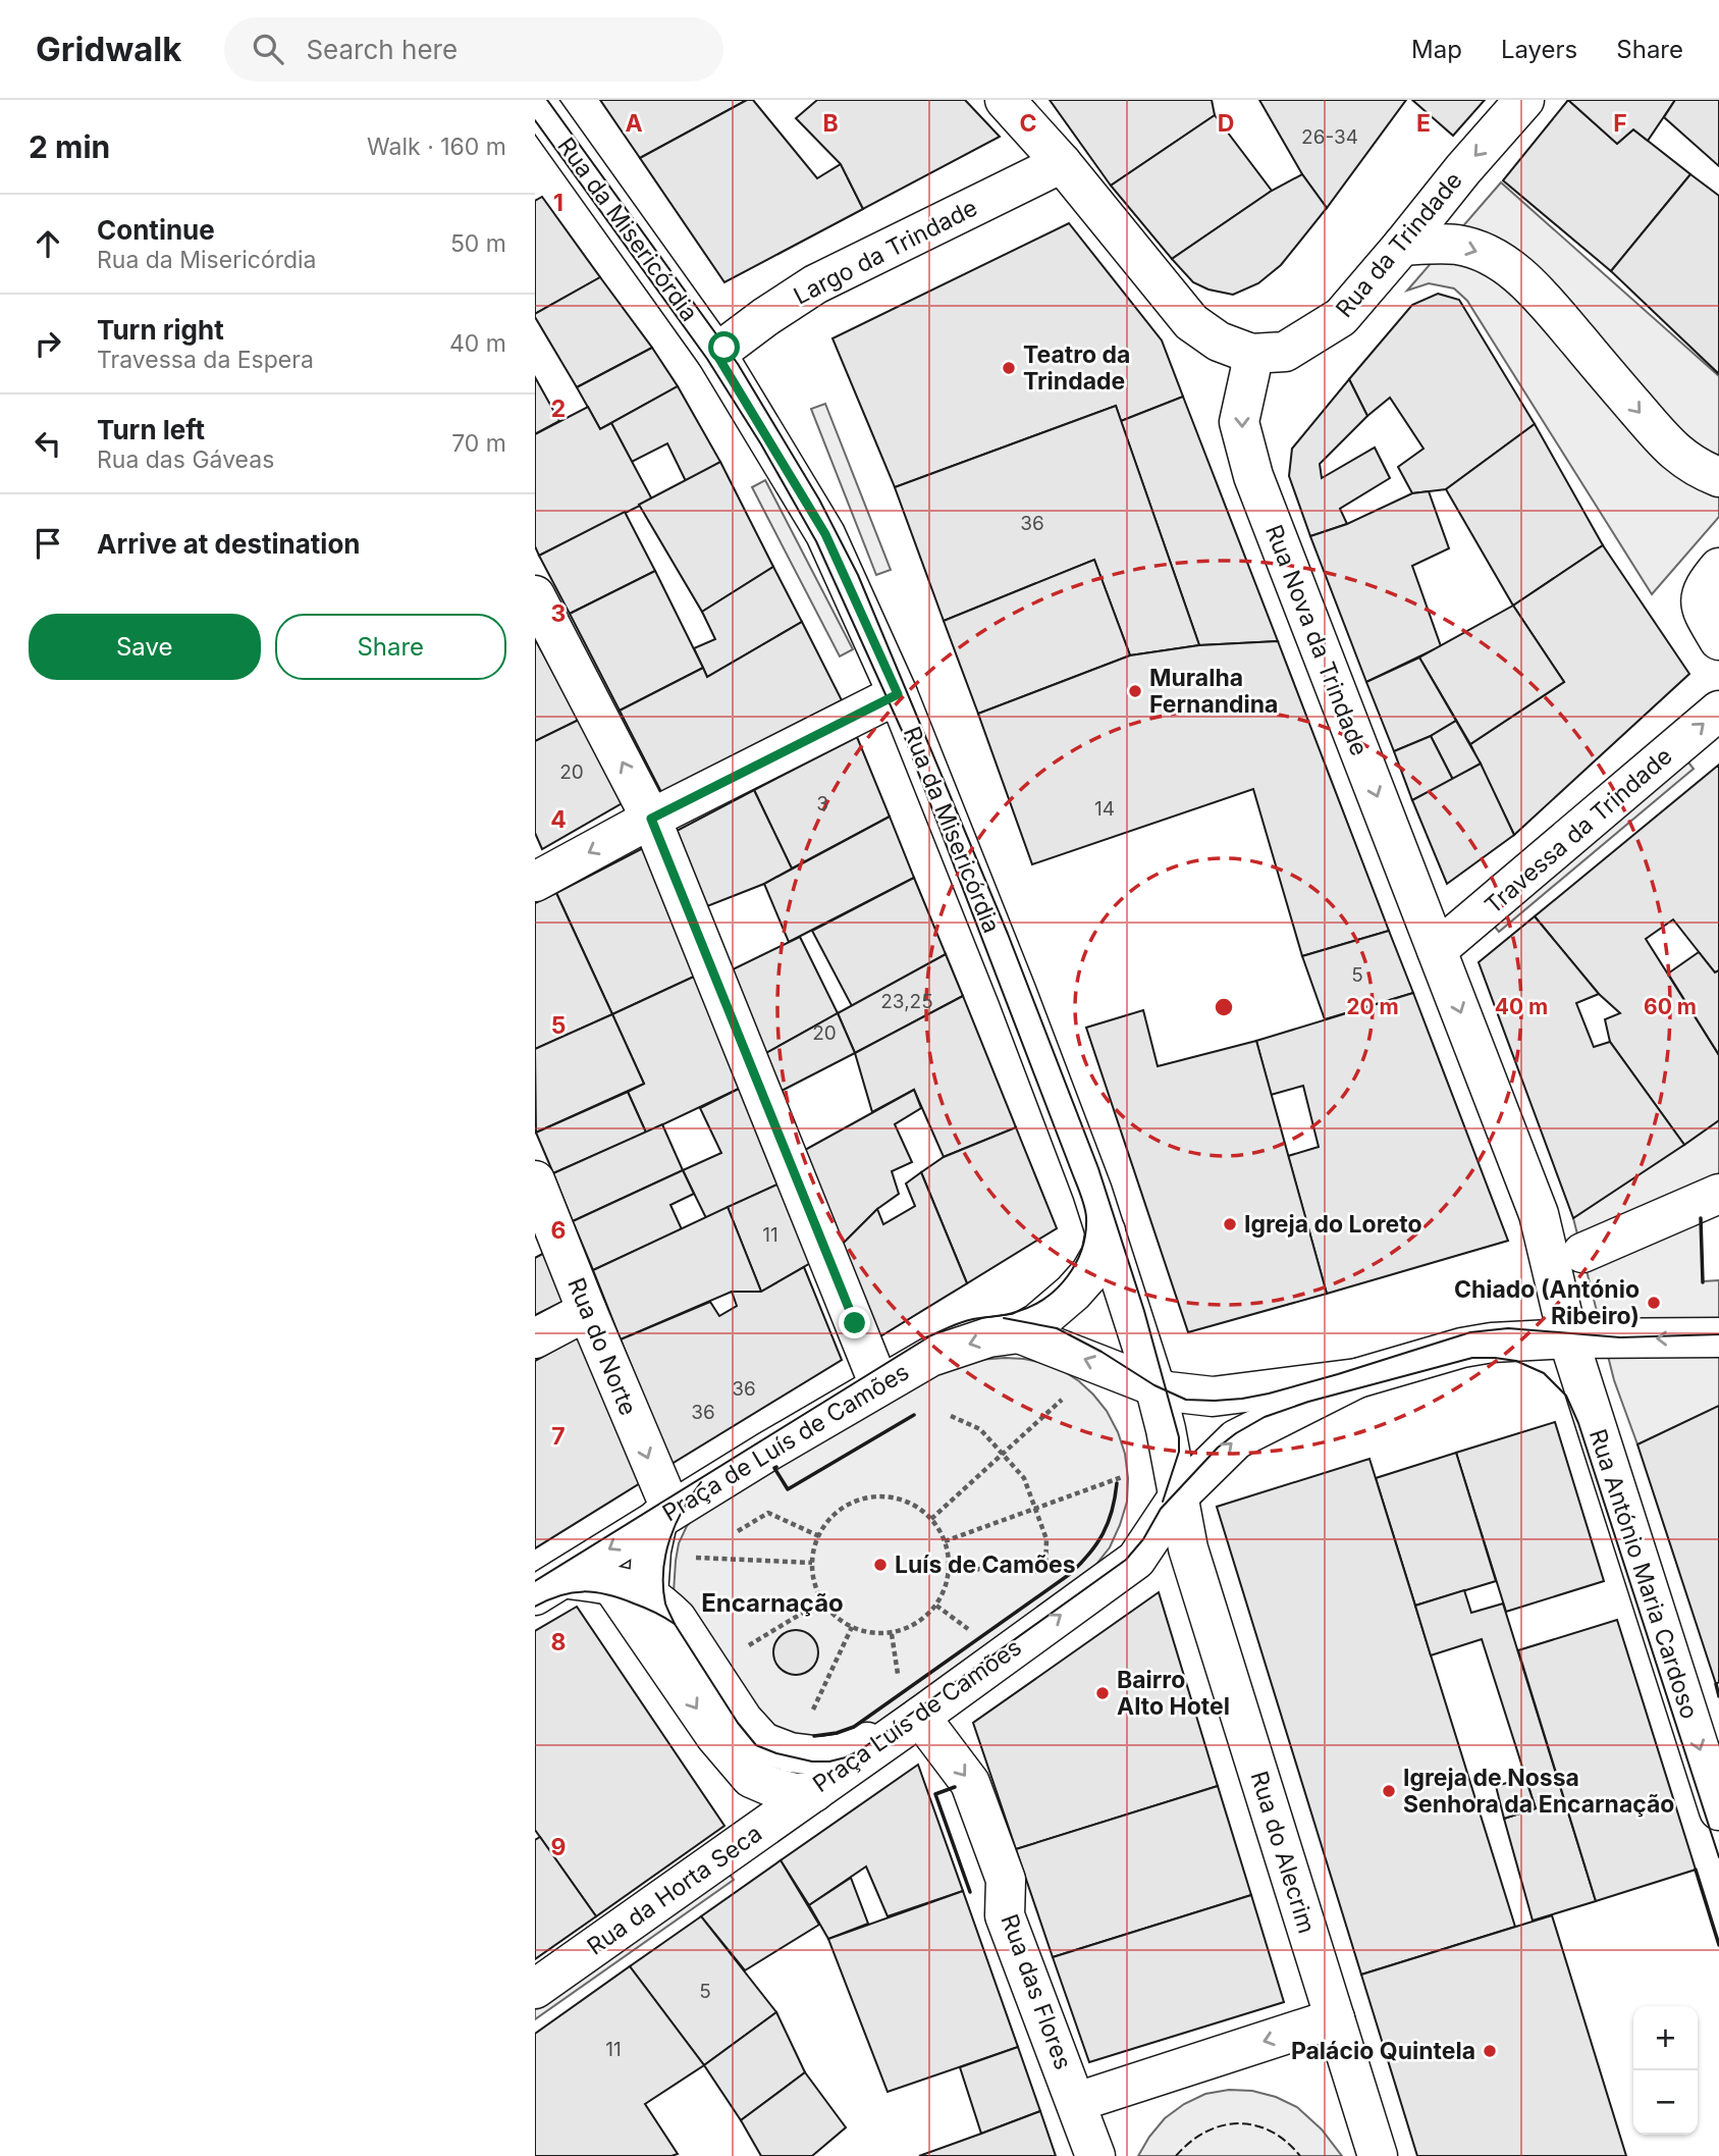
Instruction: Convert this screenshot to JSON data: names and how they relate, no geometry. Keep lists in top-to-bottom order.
{
  "streets": {
    "street": [
      "Rua da Misericórdia",
      "Rua da Trindade",
      "Largo da Trindade",
      "Rua Nova da Trindade",
      "Travessa da Trindade",
      "Rua do Norte",
      "Praça de Luís de Camões",
      "Rua António Maria Cardoso",
      "Praça Luís de Camões",
      "Rua do Alecrim",
      "Rua da Horta Seca",
      "Rua das Flores"
    ]
  },
  "crossings": [
    ["Rua da Misericórdia", "Largo da Trindade"],
    ["Rua da Misericórdia", "Praça Luís de Camões"],
    ["Rua da Misericórdia", "Rua do Alecrim"],
    ["Rua da Trindade", "Rua Nova da Trindade"],
    ["Rua Nova da Trindade", "Travessa da Trindade"],
    ["Rua Nova da Trindade", "Rua António Maria Cardoso"],
    ["Rua do Norte", "Praça de Luís de Camões"],
    ["Rua do Norte", "Praça Luís de Camões"],
    ["Praça de Luís de Camões", "Praça Luís de Camões"],
    ["Praça Luís de Camões", "Rua da Horta Seca"],
    ["Praça Luís de Camões", "Rua das Flores"]
  ],
  "one_way": [
    "Rua da Trindade",
    "Rua Nova da Trindade",
    "Travessa da Trindade",
    "Praça de Luís de Camões",
    "Rua António Maria Cardoso",
    "Rua das Flores"
  ],
  "districts": ["Encarnação"],
  "places": [
    "Teatro da Trindade",
    "Muralha Fernandina",
    "Igreja do Loreto",
    "Chiado (António Ribeiro)",
    "Luís de Camões",
    "Bairro Alto Hotel",
    "Igreja de Nossa Senhora da Encarnação",
    "Palácio Quintela"
  ],
  "house_numbers": [
    "26-34",
    "36",
    "20",
    "3",
    "14",
    "5",
    "23,25",
    "20",
    "11",
    "36",
    "36",
    "5",
    "11"
  ],
  "page": {
    "header": "Gridwalk",
    "search": "Search here",
    "nav": ["Map", "Layers", "Share"],
    "heading": ["2 min", "Walk · 160 m"],
    "list": [
      ["Continue", "Rua da Misericórdia", "50 m"],
      ["Turn right", "Travessa da Espera", "40 m"],
      ["Turn left", "Rua das Gáveas", "70 m"],
      "Arrive at destination"
    ],
    "buttons": ["Save", "Share"],
    "map_buttons": ["+", "−"]
  },
  "grid": {
    "columns": [
      "A",
      "B",
      "C",
      "D",
      "E",
      "F"
    ],
    "rows": [
      "1",
      "2",
      "3",
      "4",
      "5",
      "6",
      "7",
      "8",
      "9"
    ]
  },
  "rings": ["20 m", "40 m", "60 m"]
}
